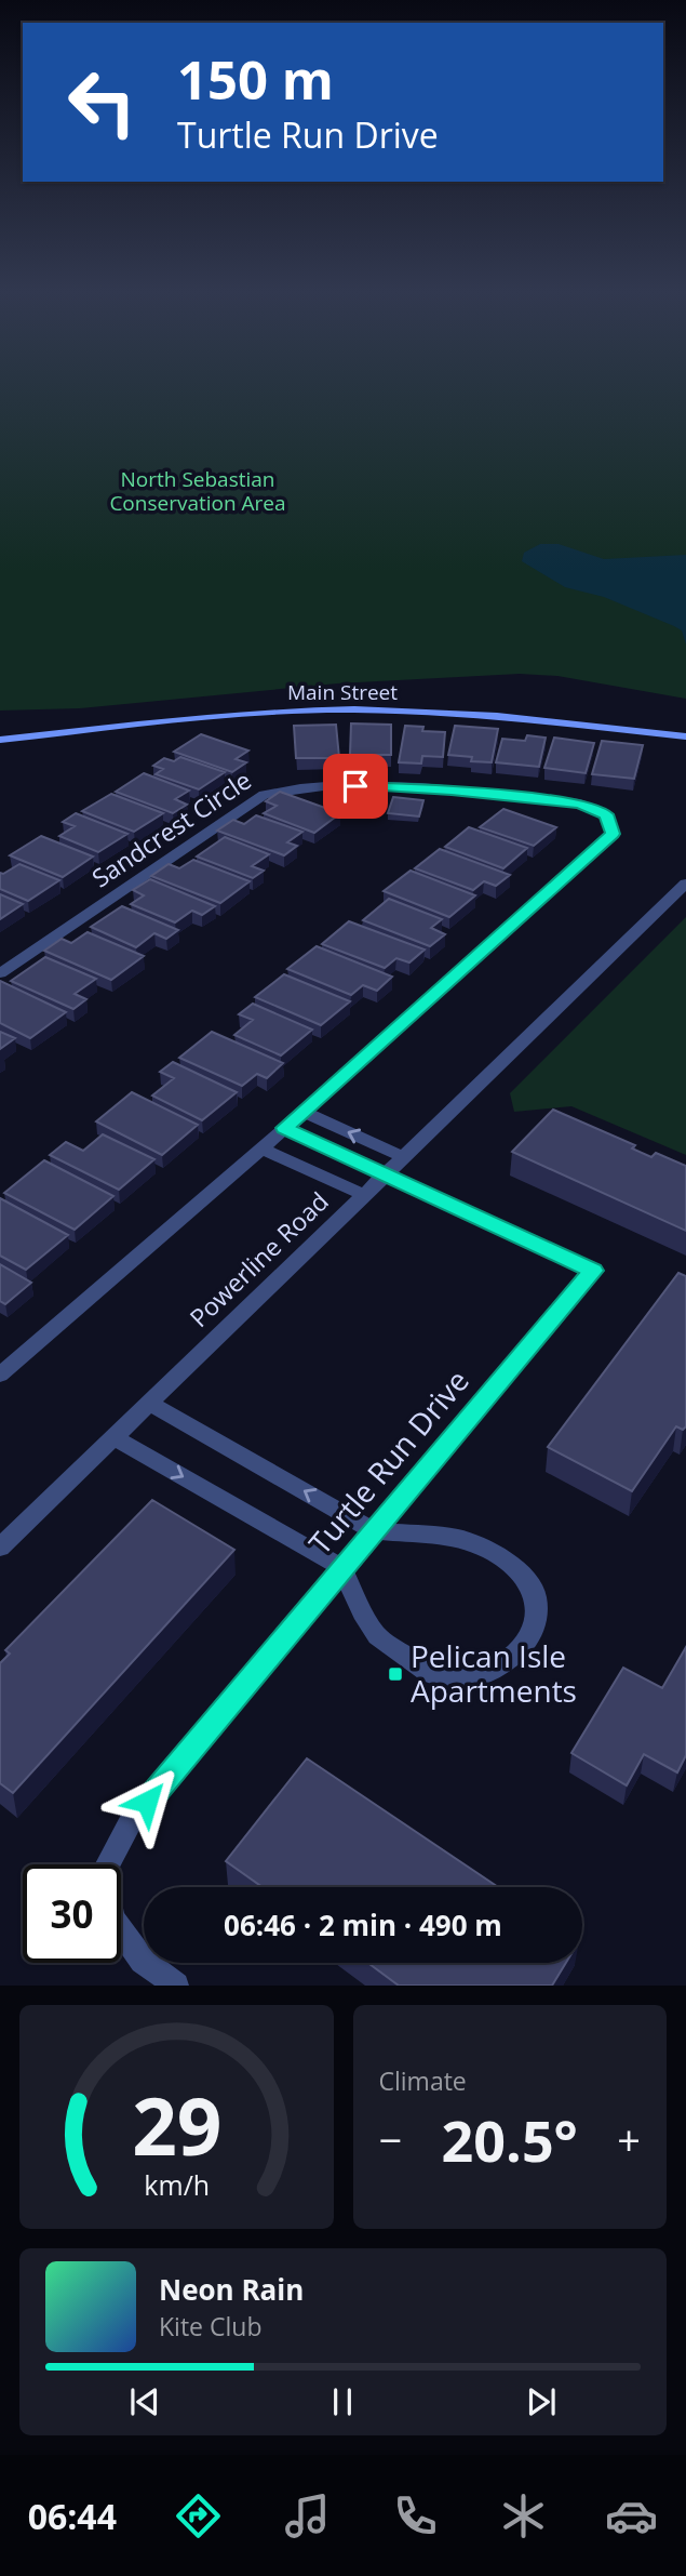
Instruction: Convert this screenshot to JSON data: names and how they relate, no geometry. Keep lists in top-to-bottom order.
{
  "streets": {
    "street": [
      "Main Street",
      "Sandcrest Circle",
      "Powerline Road",
      "Turtle Run Drive"
    ]
  },
  "crossings": [
    ["Powerline Road", "Turtle Run Drive"]
  ],
  "parks": ["North Sebastian Conservation Area"],
  "places": {
    "transit": ["Pelican Isle Apartments"]
  },
  "page": {
    "turn": ["150 m", "Turtle Run Drive"],
    "limit": "30",
    "trip": "06:46 · 2 min · 490 m",
    "tile": "Climate",
    "heat": ["−", "20.5°", "+"],
    "song": ["Neon Rain", "Kite Club"],
    "tabs": "06:44",
    "gauge": ["29", "km/h"]
  }
}
